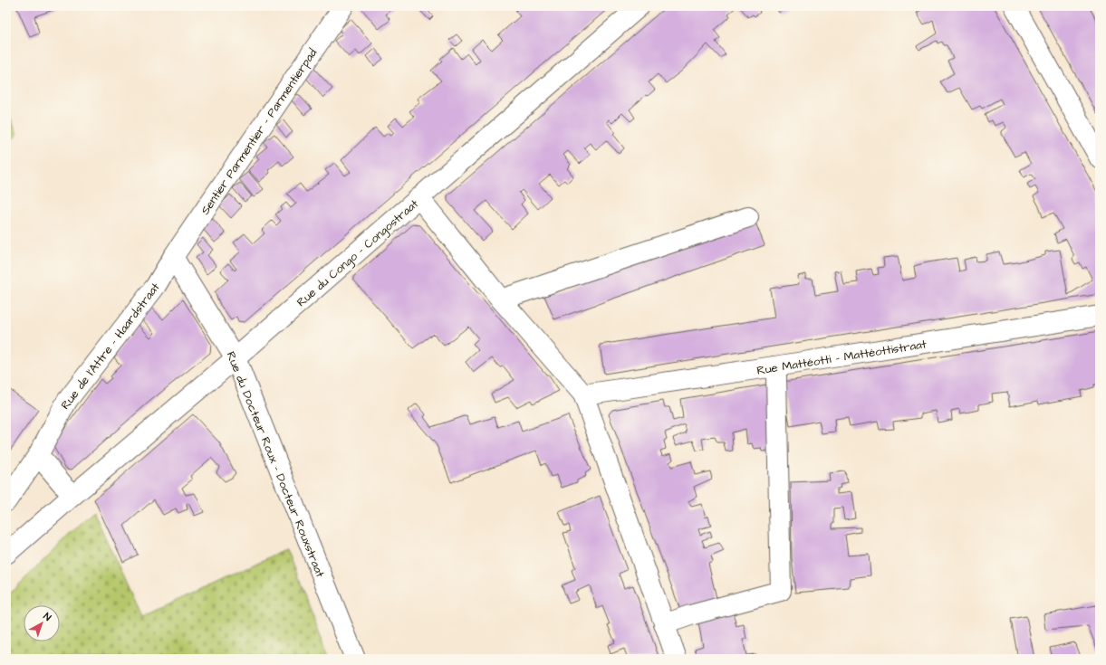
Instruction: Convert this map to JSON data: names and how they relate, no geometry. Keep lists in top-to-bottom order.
{
  "streets": {
    "street": [
      "Sentier Parmentier - Parmentierpad",
      "Rue du Congo - Congostraat",
      "Rue de l'Attre - Haardstraat",
      "Rue Mattéotti - Mattéottistraat",
      "Rue du Docteur Roux - Docteur Rouxstraat"
    ]
  },
  "crossings": [
    ["Sentier Parmentier - Parmentierpad", "Rue de l'Attre - Haardstraat"],
    ["Sentier Parmentier - Parmentierpad", "Rue du Docteur Roux - Docteur Rouxstraat"],
    ["Rue du Congo - Congostraat", "Rue du Docteur Roux - Docteur Rouxstraat"],
    ["Rue de l'Attre - Haardstraat", "Rue du Docteur Roux - Docteur Rouxstraat"]
  ],
  "north": "top right"
}
